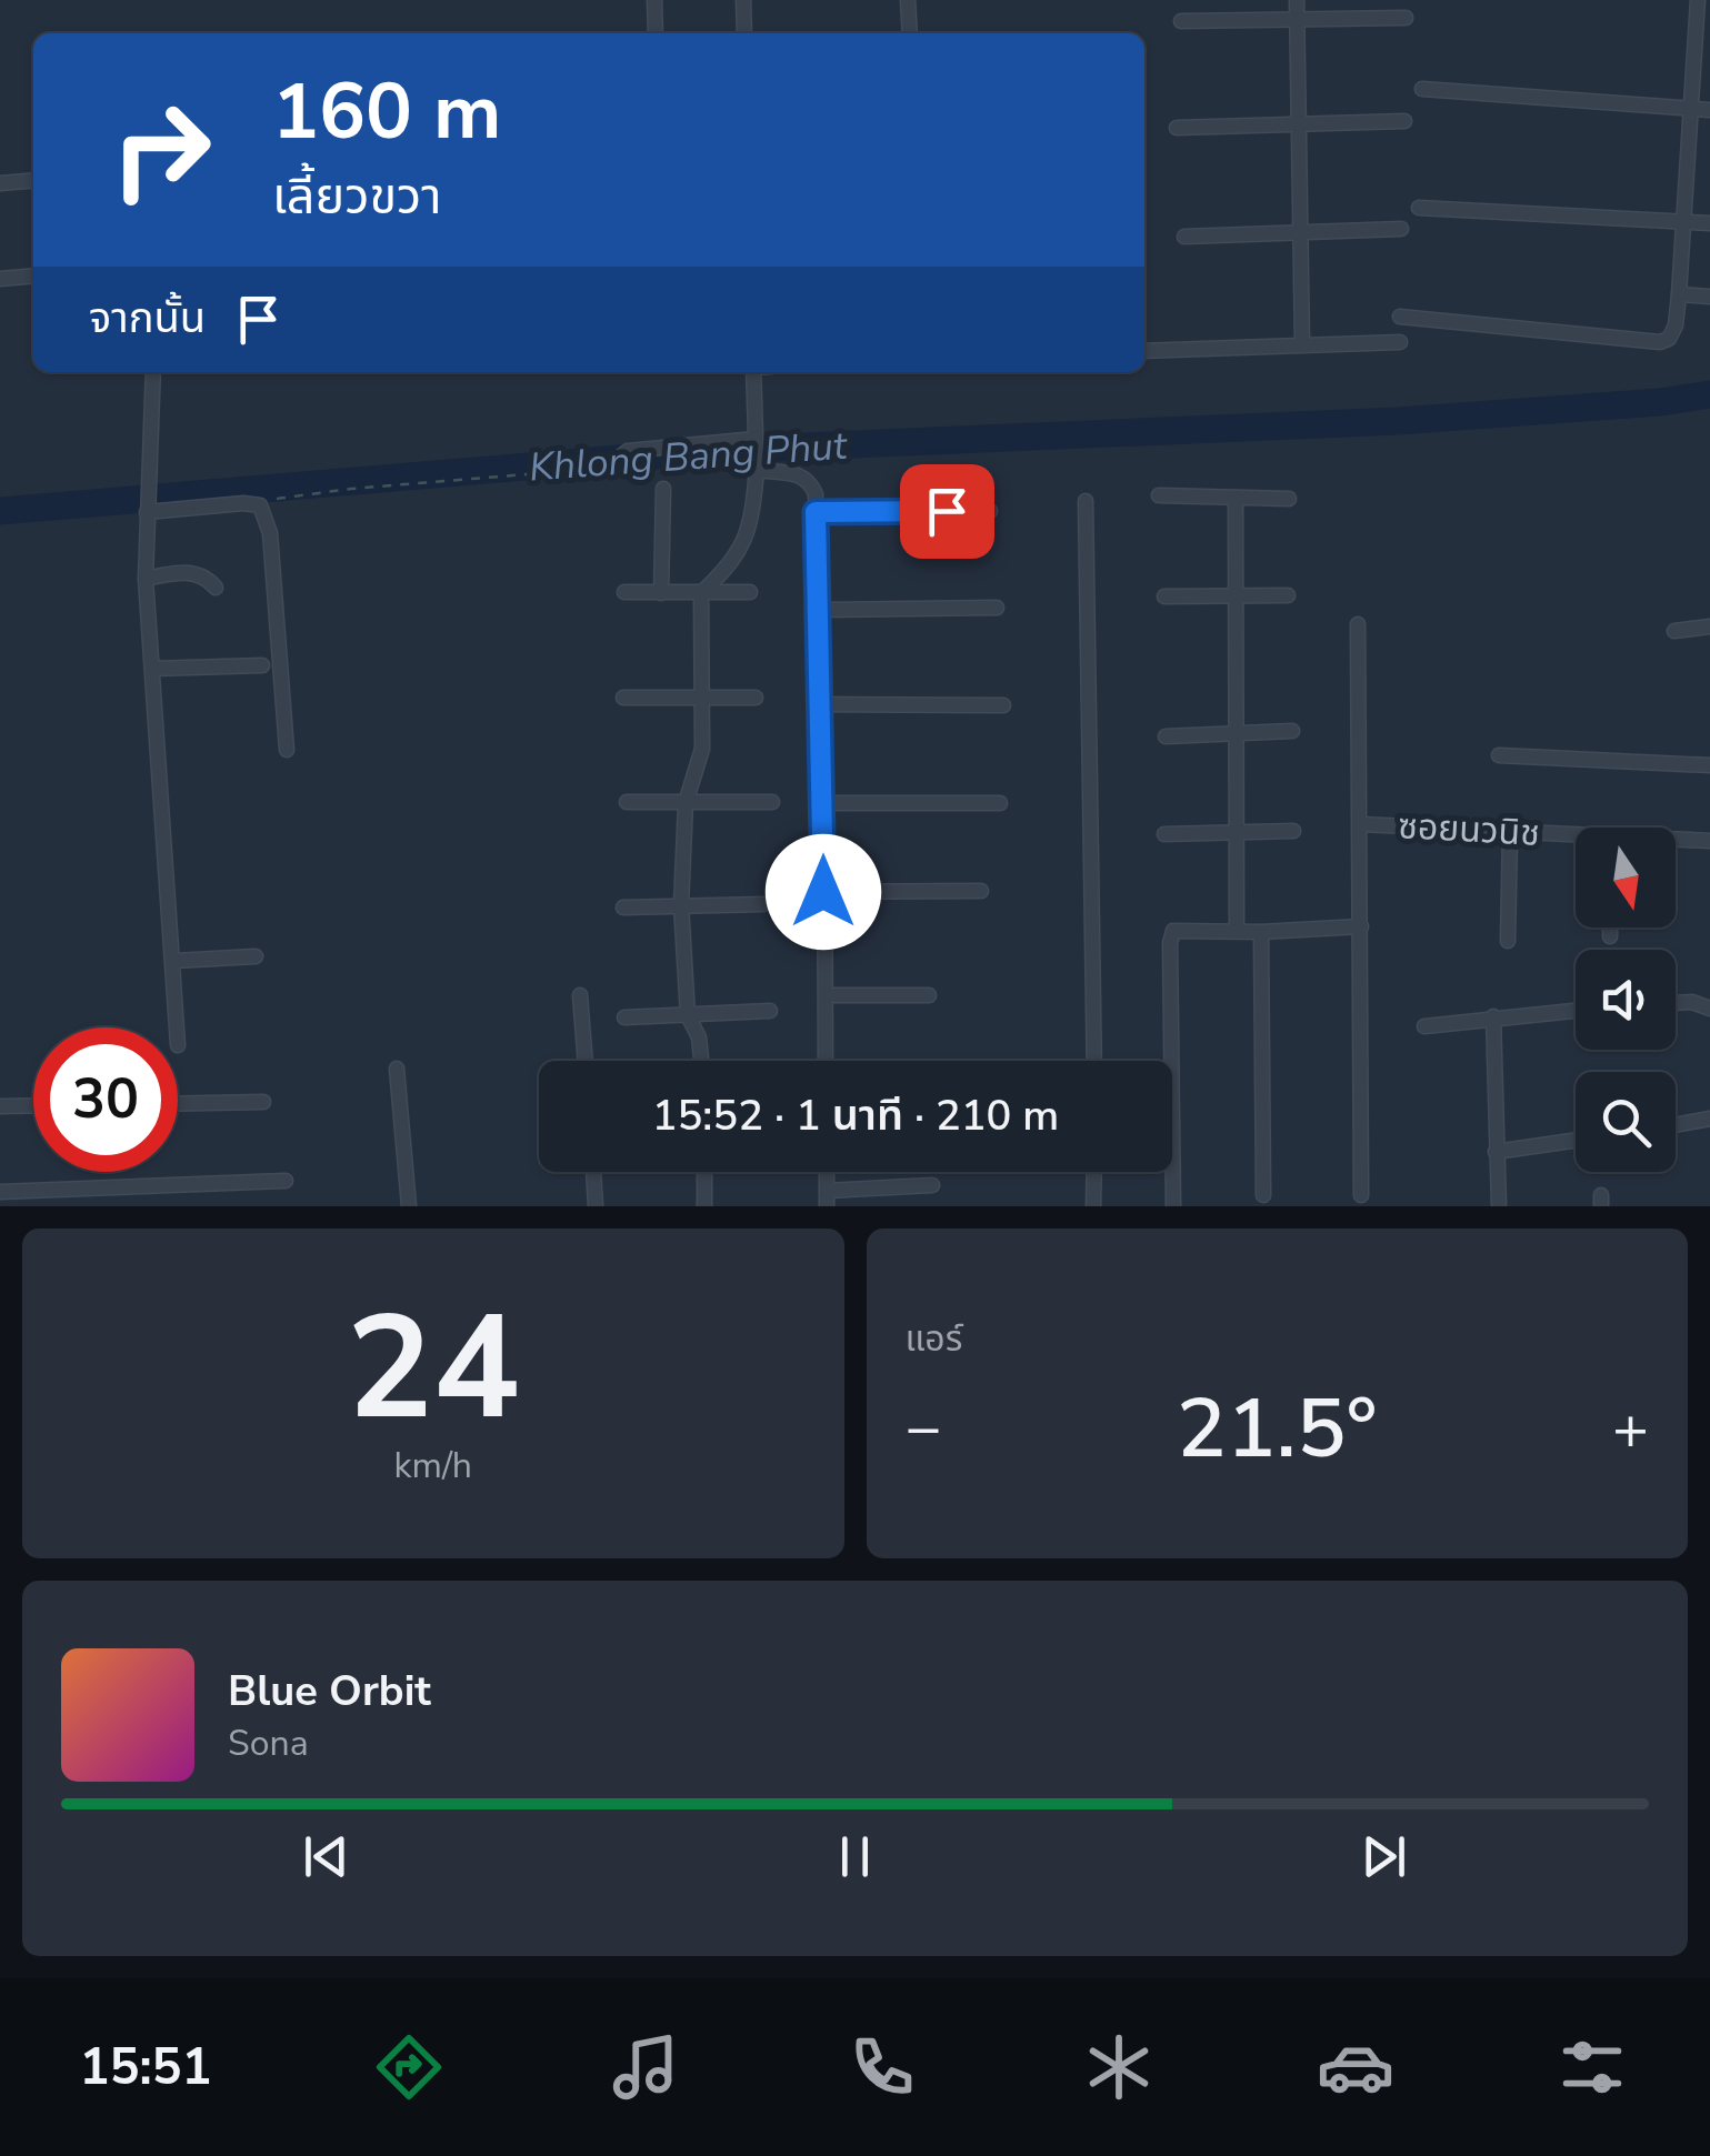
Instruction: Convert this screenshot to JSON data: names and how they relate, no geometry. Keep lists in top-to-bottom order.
{
  "streets": {
    "street": ["ซอยนวนิช"]
  },
  "water": ["Khlong Bang Phut"],
  "north": "bottom",
  "page": {
    "turn": ["160 m", "เลี้ยวขวา"],
    "then": "จากนั้น",
    "limit": "30",
    "trip": "15:52 · 1 นาที · 210 m",
    "tile": [
      ["24", "km/h"],
      "แอร์"
    ],
    "heat": ["−", "21.5°", "+"],
    "song": ["Blue Orbit", "Sona"],
    "tabs": "15:51"
  }
}
